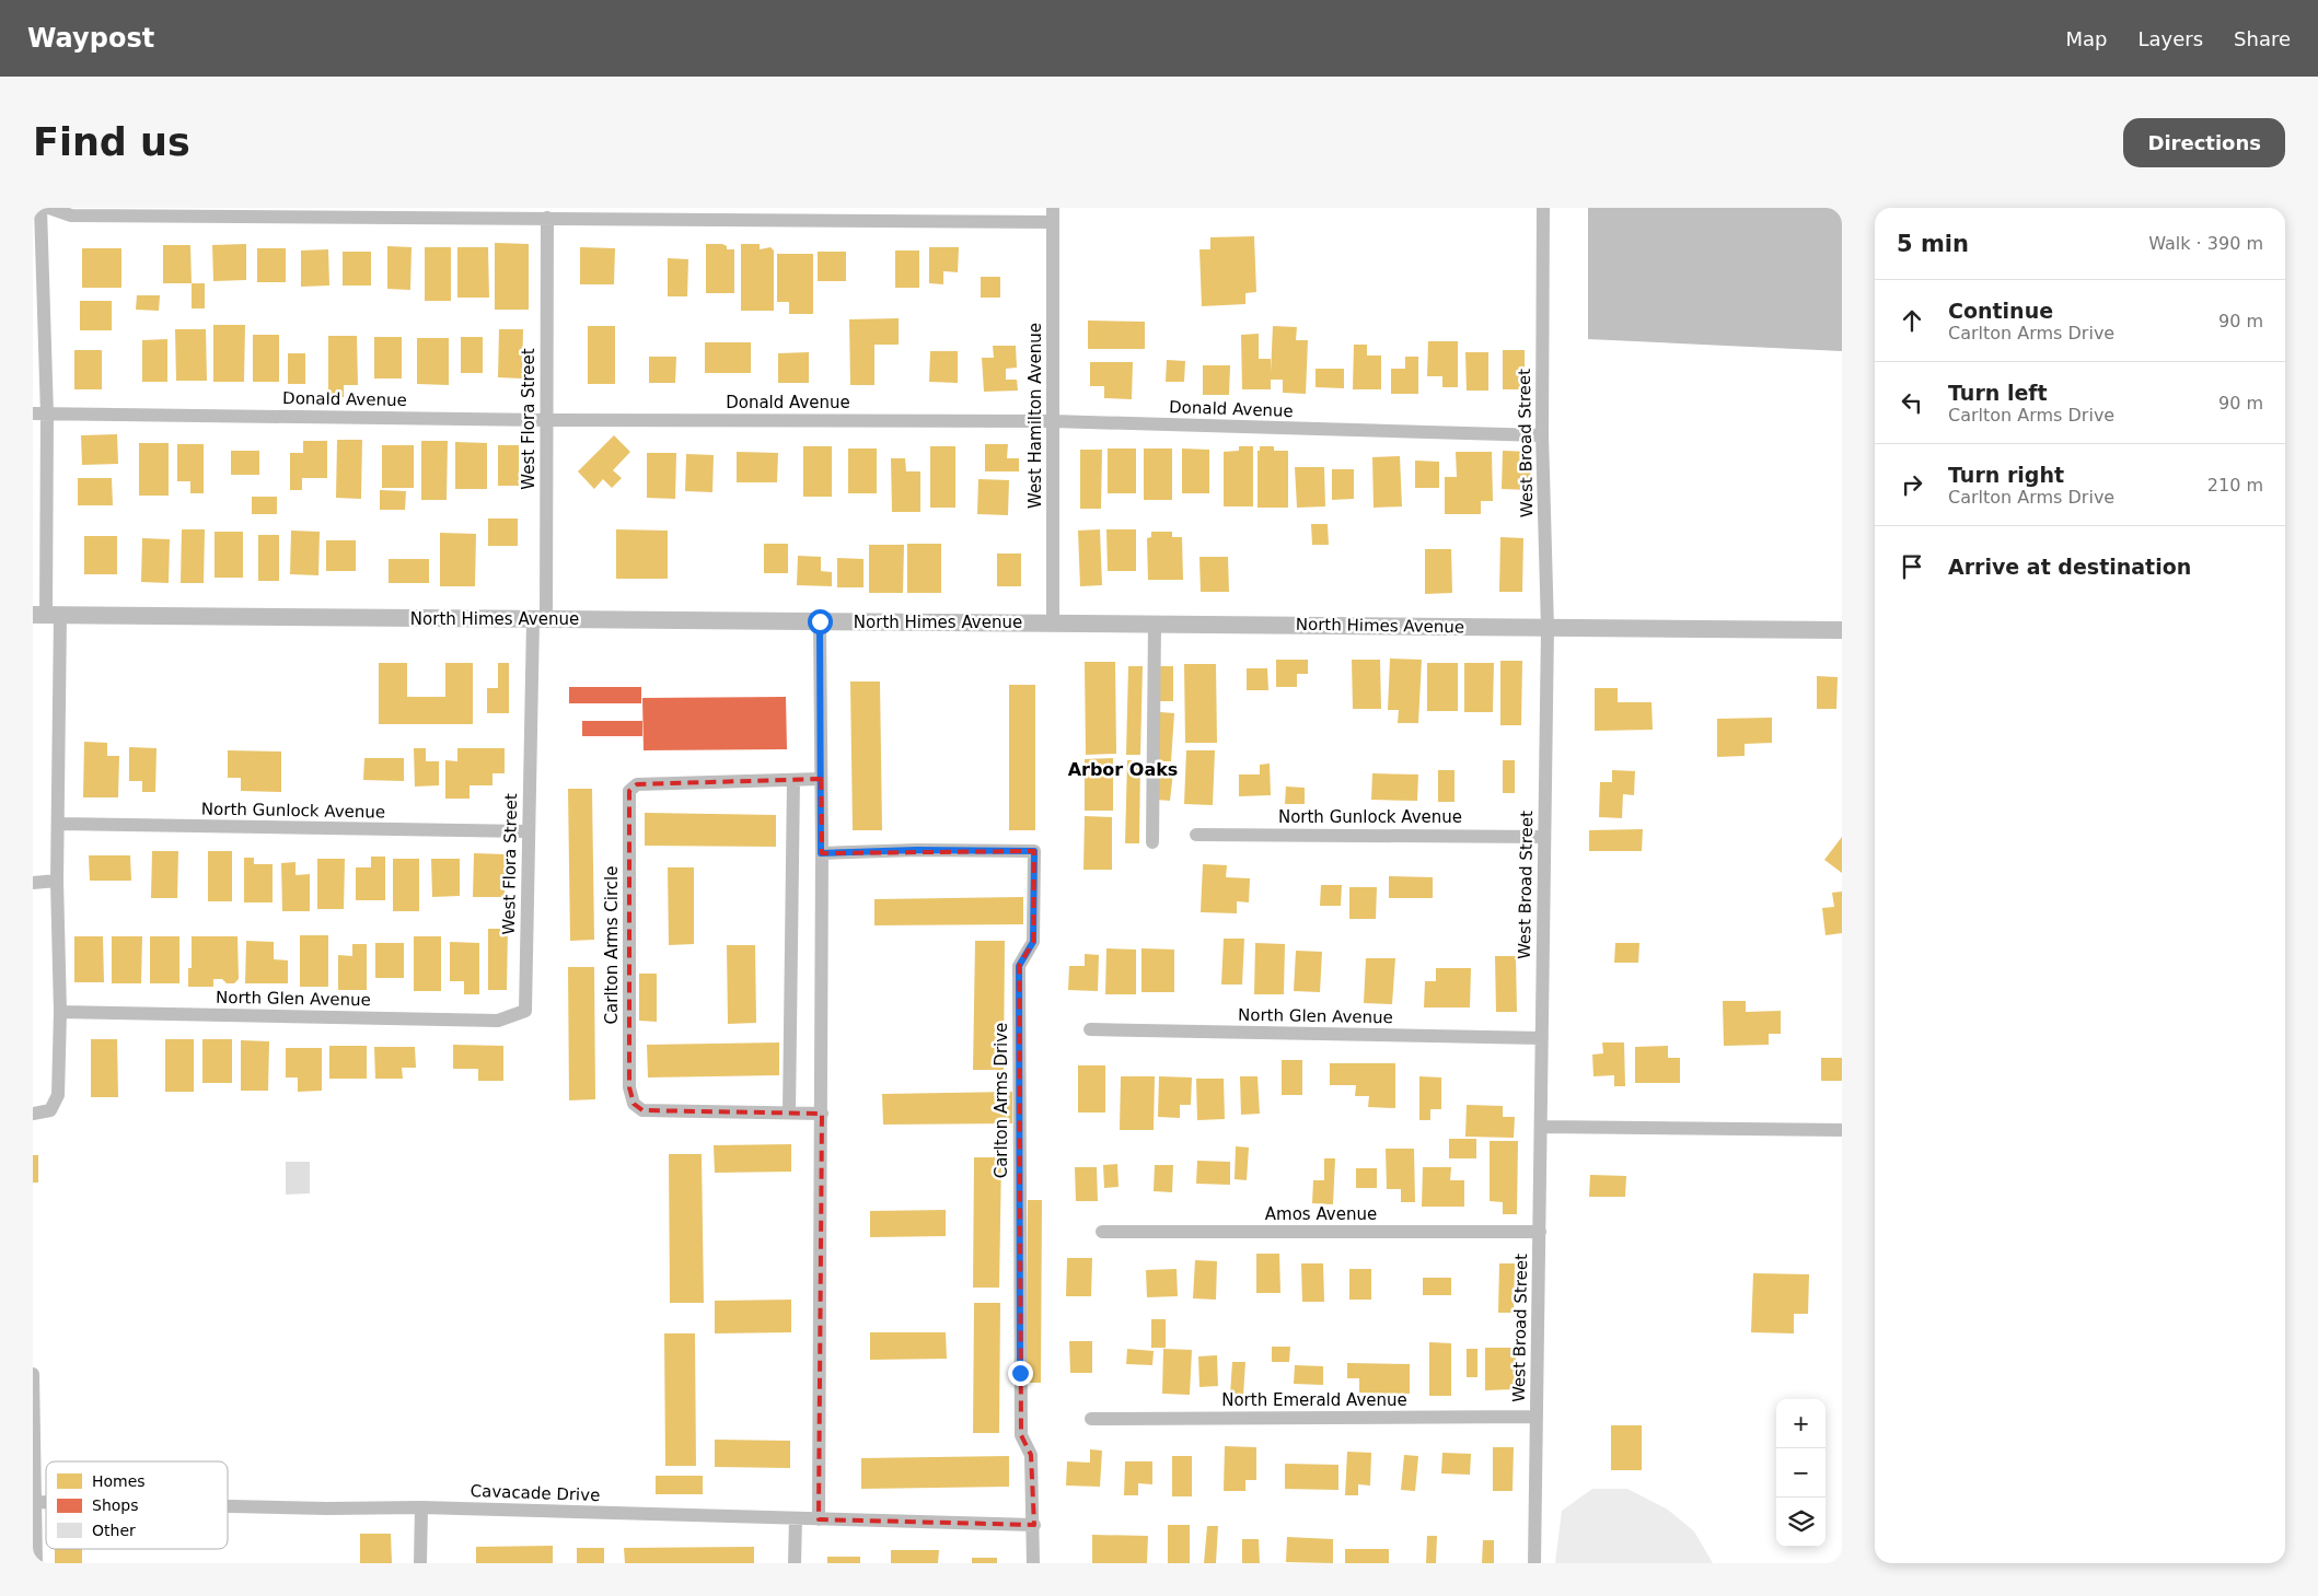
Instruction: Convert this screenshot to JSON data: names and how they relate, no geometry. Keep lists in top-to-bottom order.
{
  "streets": {
    "street": [
      "Donald Avenue",
      "West Hamilton Avenue",
      "West Flora Street",
      "West Broad Street",
      "North Himes Avenue",
      "North Gunlock Avenue",
      "Carlton Arms Circle",
      "North Glen Avenue",
      "Carlton Arms Drive",
      "Amos Avenue",
      "North Emerald Avenue",
      "Cavacade Drive"
    ]
  },
  "crossings": [
    ["Donald Avenue", "West Hamilton Avenue"],
    ["Donald Avenue", "West Flora Street"],
    ["Donald Avenue", "West Broad Street"],
    ["West Hamilton Avenue", "North Himes Avenue"],
    ["West Flora Street", "North Himes Avenue"],
    ["West Flora Street", "North Gunlock Avenue"],
    ["West Flora Street", "North Glen Avenue"],
    ["West Broad Street", "North Himes Avenue"],
    ["West Broad Street", "North Gunlock Avenue"],
    ["West Broad Street", "North Glen Avenue"],
    ["West Broad Street", "Amos Avenue"],
    ["West Broad Street", "North Emerald Avenue"],
    ["Carlton Arms Drive", "Cavacade Drive"]
  ],
  "districts": ["Arbor Oaks"],
  "legend": ["Homes", "Shops", "Other"],
  "page": {
    "header": "Waypost",
    "nav": ["Map", "Layers", "Share"],
    "buttons": "Directions",
    "title": "Find us",
    "heading": ["5 min", "Walk · 390 m"],
    "list": [
      ["Continue", "Carlton Arms Drive", "90 m"],
      ["Turn left", "Carlton Arms Drive", "90 m"],
      ["Turn right", "Carlton Arms Drive", "210 m"],
      "Arrive at destination"
    ],
    "map_buttons": ["+", "−"]
  }
}
